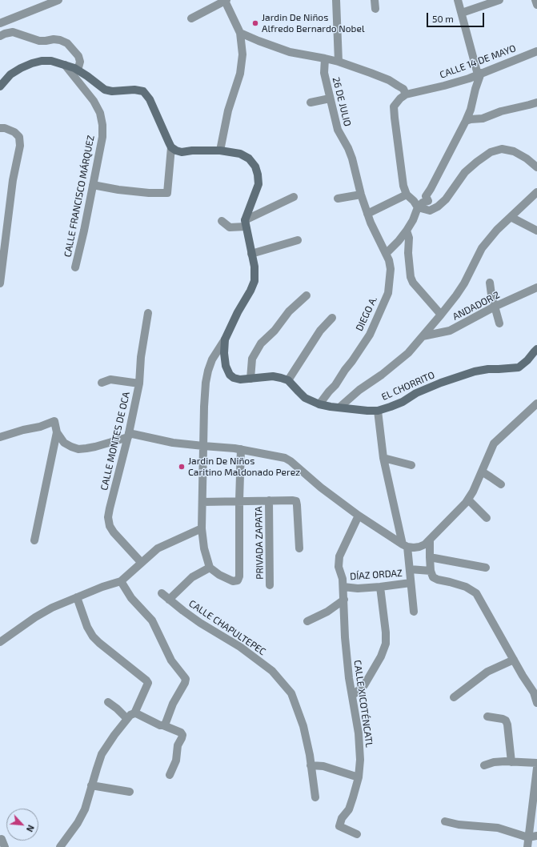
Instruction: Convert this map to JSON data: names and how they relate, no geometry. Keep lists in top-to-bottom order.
{
  "streets": {
    "street": [
      "CALLE 14 DE MAYO",
      "26 DE JULIO",
      "CALLE FRANCISCO MÁRQUEZ",
      "ANDADOR 2",
      "DIEGO A.",
      "EL CHORRITO",
      "CALLE MONTES DE OCA",
      "PRIVADA ZAPATA",
      "DÍAZ ORDAZ",
      "CALLE CHAPULTEPEC",
      "CALLE XICOTÉNCATL"
    ]
  },
  "crossings": [
    ["26 DE JULIO", "DIEGO A."],
    ["DIEGO A.", "EL CHORRITO"],
    ["DÍAZ ORDAZ", "CALLE XICOTÉNCATL"]
  ],
  "places": ["Jardin De Niños Alfredo Bernardo Nobel", "Jardin De Niños Caritino Maldonado Perez"],
  "scale_bar": "50 m",
  "north": "bottom right"
}
